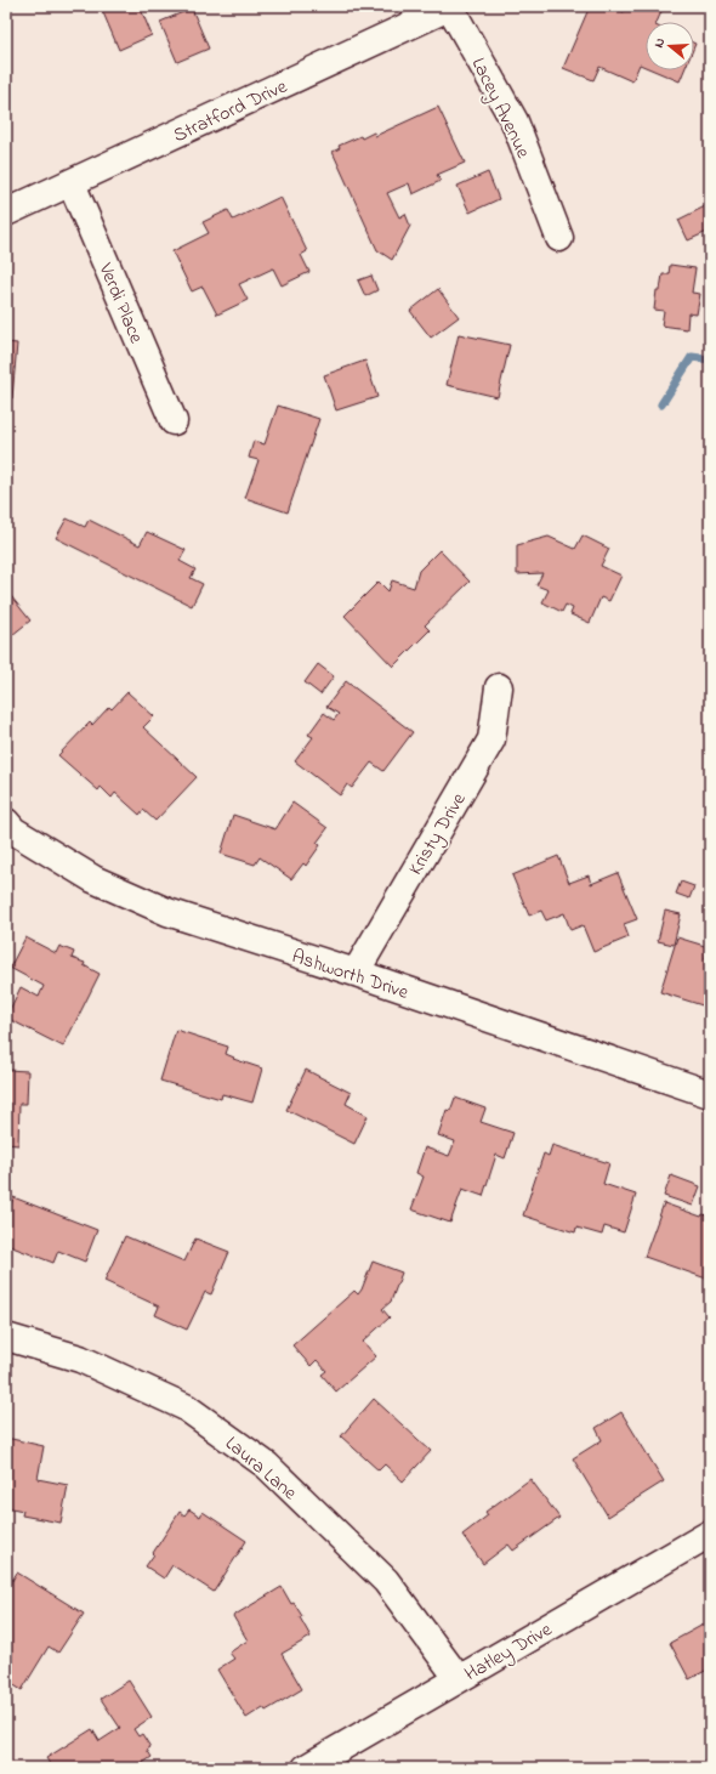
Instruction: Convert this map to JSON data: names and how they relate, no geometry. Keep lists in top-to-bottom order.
{
  "streets": {
    "street": [
      "Lacey Avenue",
      "Stratford Drive",
      "Verdi Place",
      "Kristy Drive",
      "Ashworth Drive",
      "Laura Lane",
      "Hatley Drive"
    ]
  },
  "crossings": [
    ["Lacey Avenue", "Stratford Drive"],
    ["Stratford Drive", "Verdi Place"],
    ["Kristy Drive", "Ashworth Drive"],
    ["Laura Lane", "Hatley Drive"]
  ],
  "north": "left"
}
